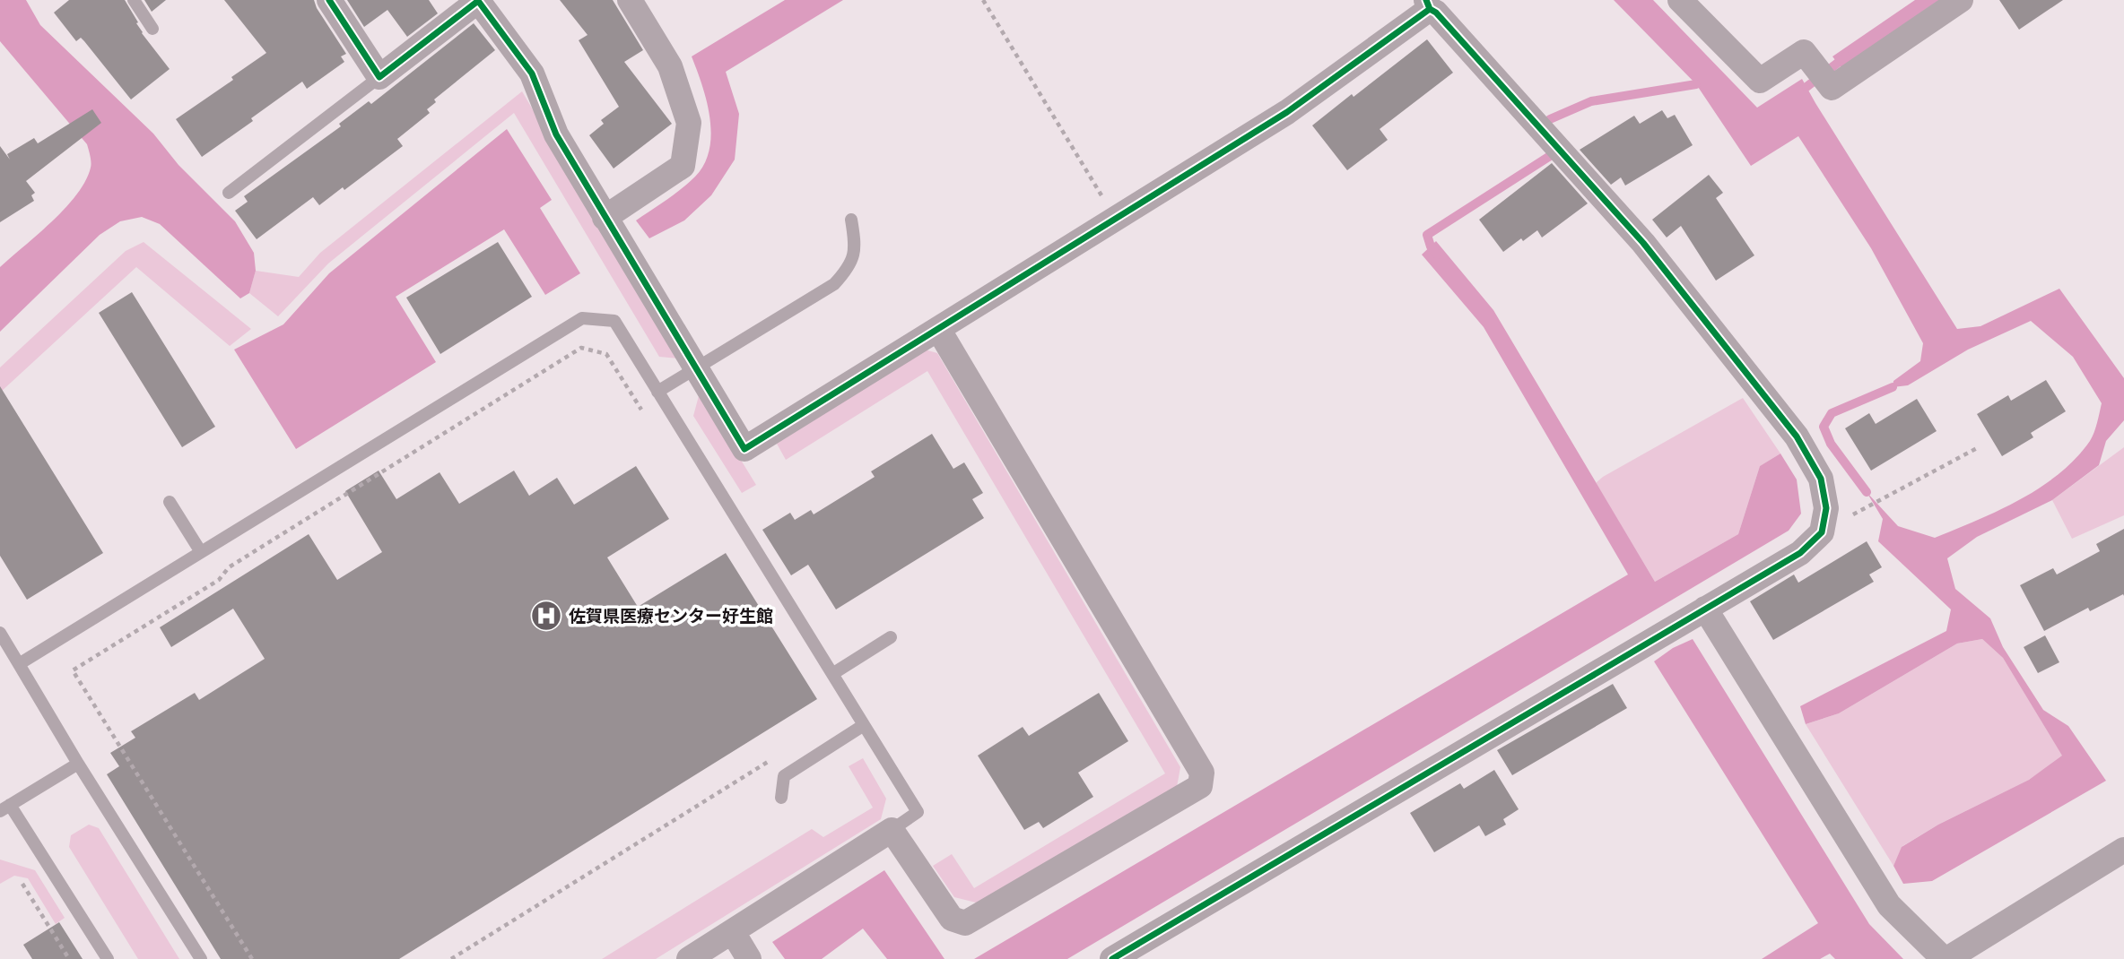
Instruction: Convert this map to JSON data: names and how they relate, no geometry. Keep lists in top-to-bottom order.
{
  "places": {
    "hospital": ["佐賀県医療センター好生館"]
  }
}
